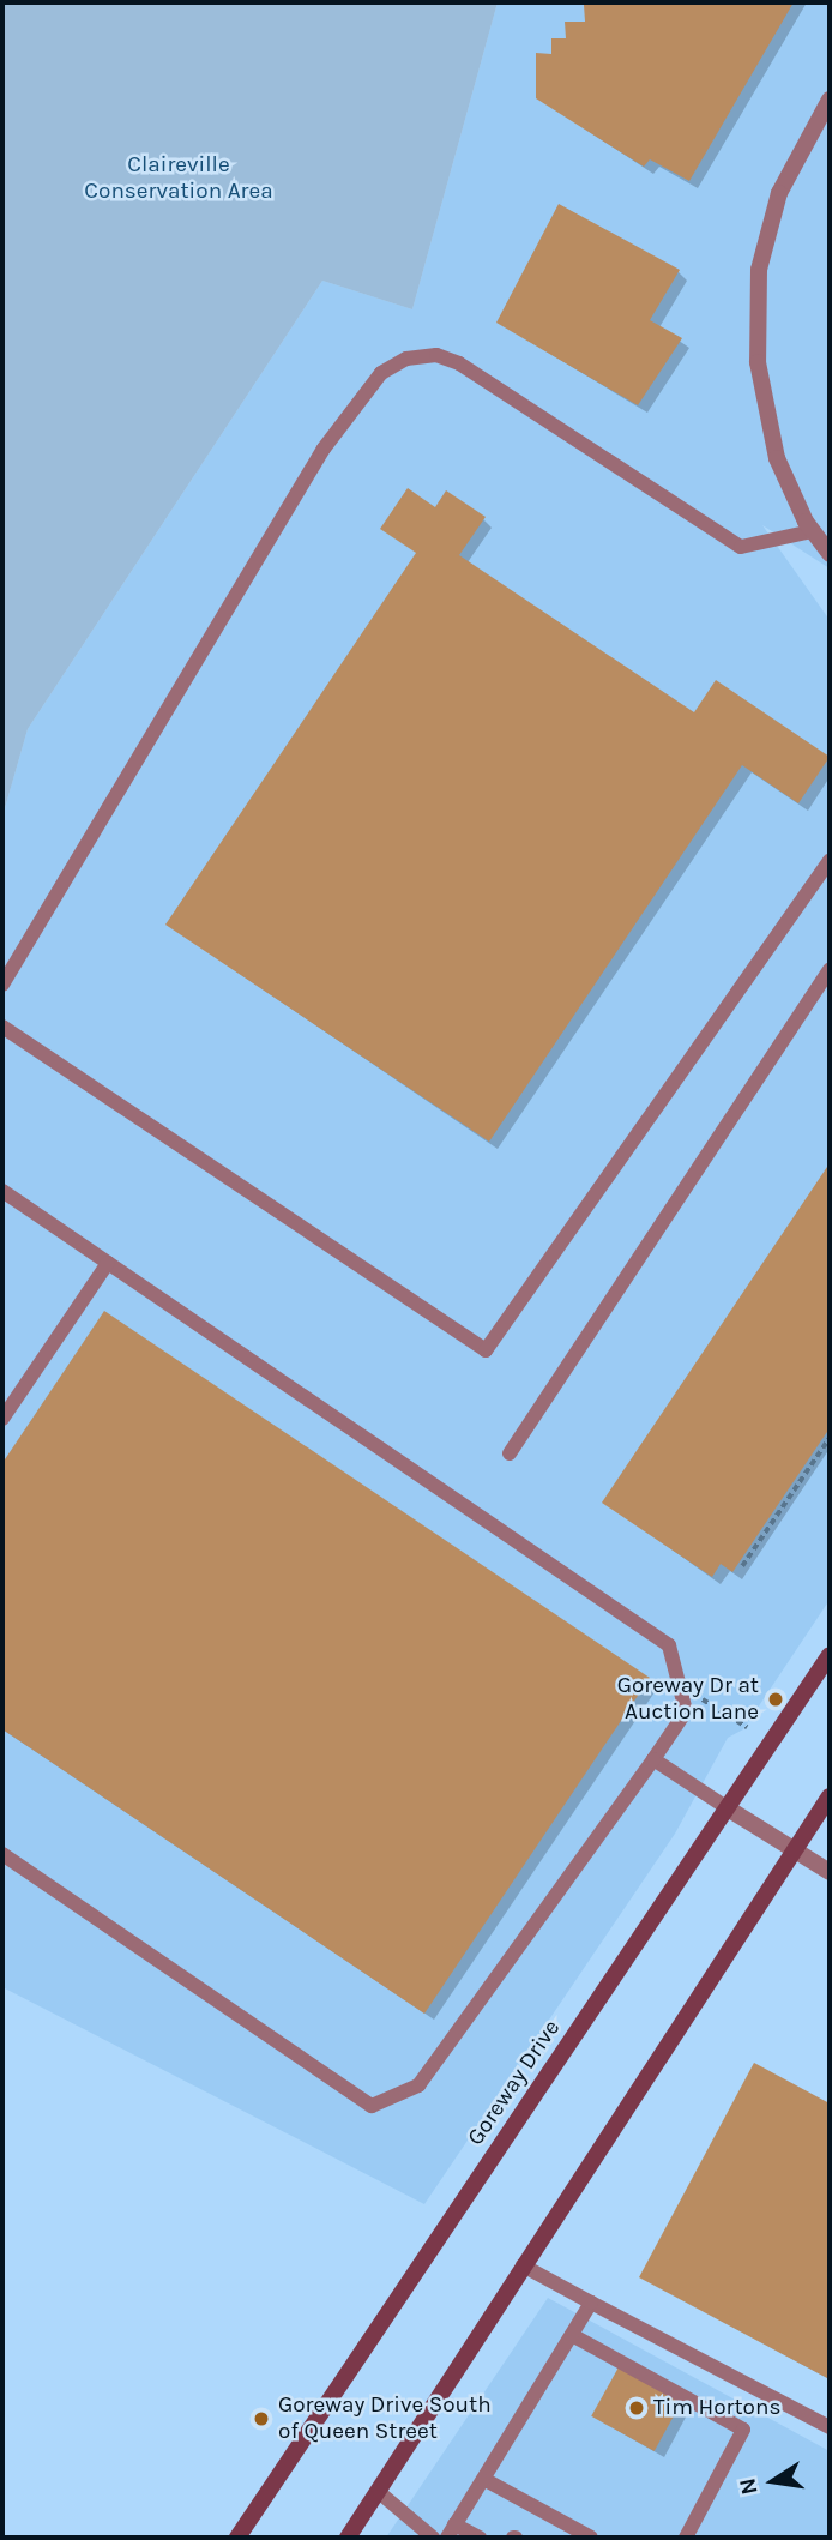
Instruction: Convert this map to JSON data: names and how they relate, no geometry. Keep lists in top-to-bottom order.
{
  "streets": {
    "main road": ["Goreway Drive"]
  },
  "parks": ["Claireville Conservation Area"],
  "places": ["Goreway Dr at Auction Lane", "Tim Hortons", "Goreway Drive South of Queen Street"],
  "north": "left"
}
